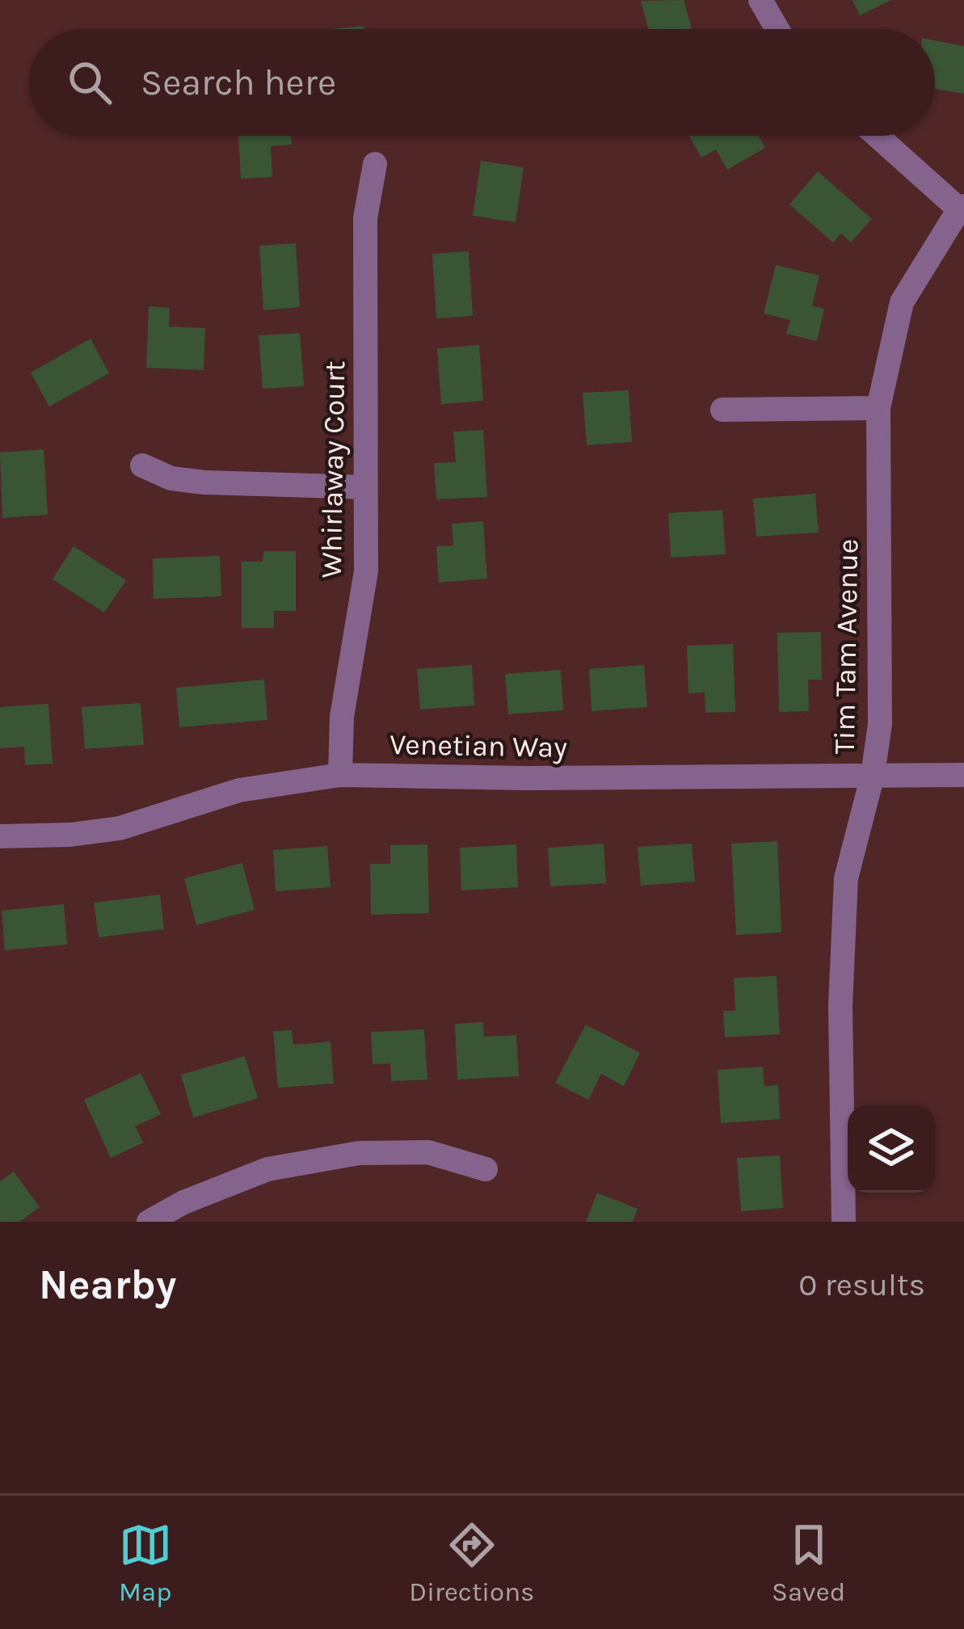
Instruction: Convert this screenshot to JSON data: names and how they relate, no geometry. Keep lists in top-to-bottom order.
{
  "streets": {
    "street": ["Whirlaway Court", "Tim Tam Avenue", "Venetian Way"]
  },
  "crossings": [
    ["Whirlaway Court", "Venetian Way"],
    ["Tim Tam Avenue", "Venetian Way"]
  ],
  "page": {
    "search": "Search here",
    "heading": ["Nearby", "0 results"],
    "nav": ["Map", "Directions", "Saved"]
  }
}
